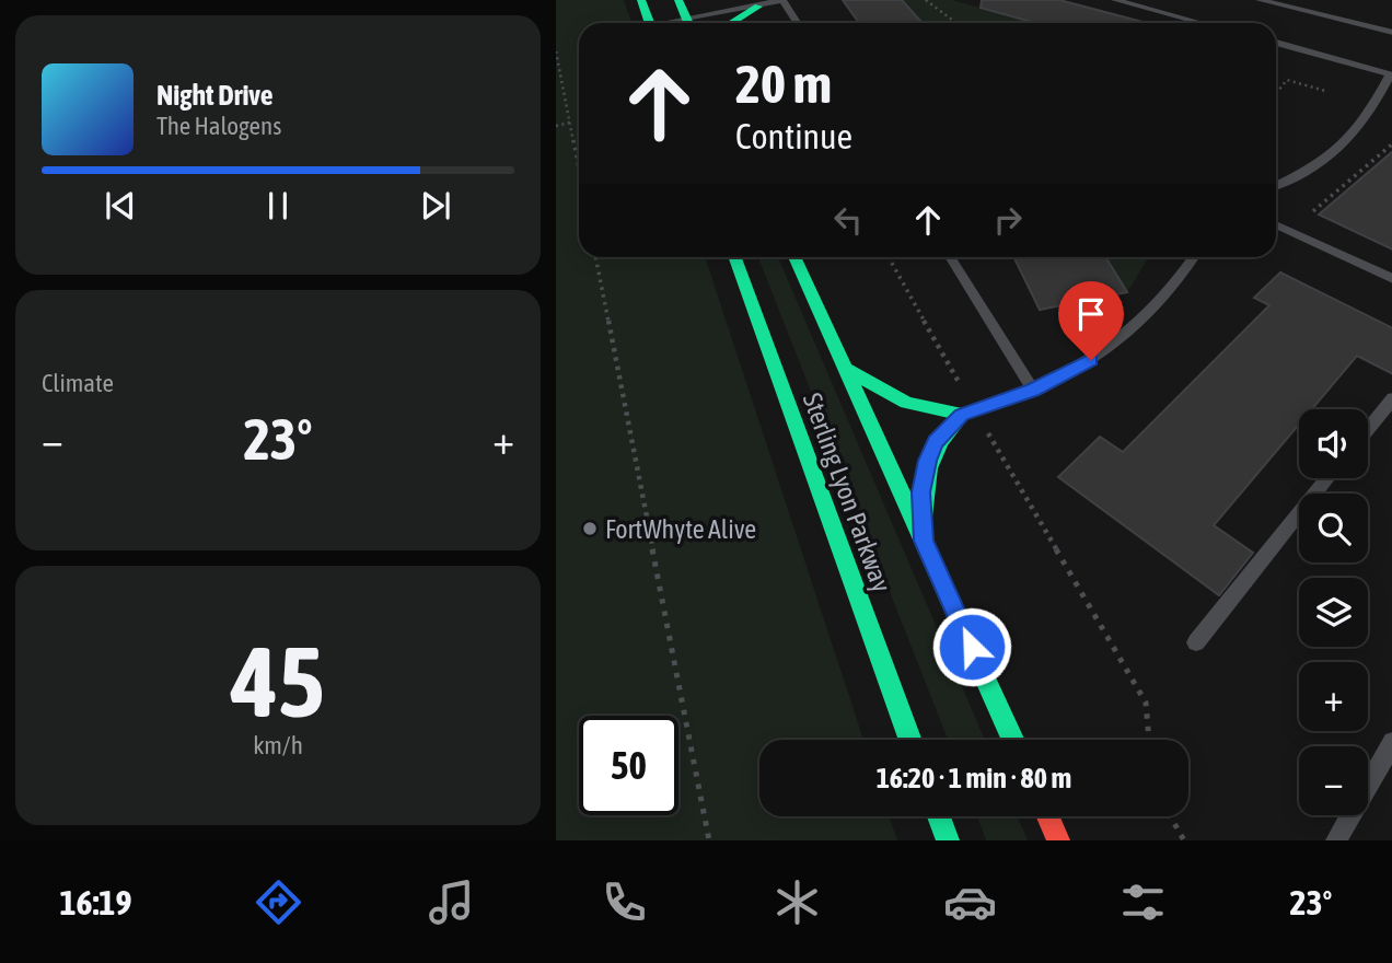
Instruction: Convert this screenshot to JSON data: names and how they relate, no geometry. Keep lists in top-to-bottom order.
{
  "streets": {
    "main road": ["Sterling Lyon Parkway"]
  },
  "places": ["FortWhyte Alive"],
  "page": {
    "turn": ["20 m", "Continue"],
    "song": ["Night Drive", "The Halogens"],
    "tile": [
      "Climate",
      ["45", "km/h"]
    ],
    "heat": ["−", "23°", "+"],
    "map_buttons": ["+", "−"],
    "limit": "50",
    "trip": "16:20 · 1 min · 80 m",
    "tabs": ["16:19", "23°"]
  }
}
